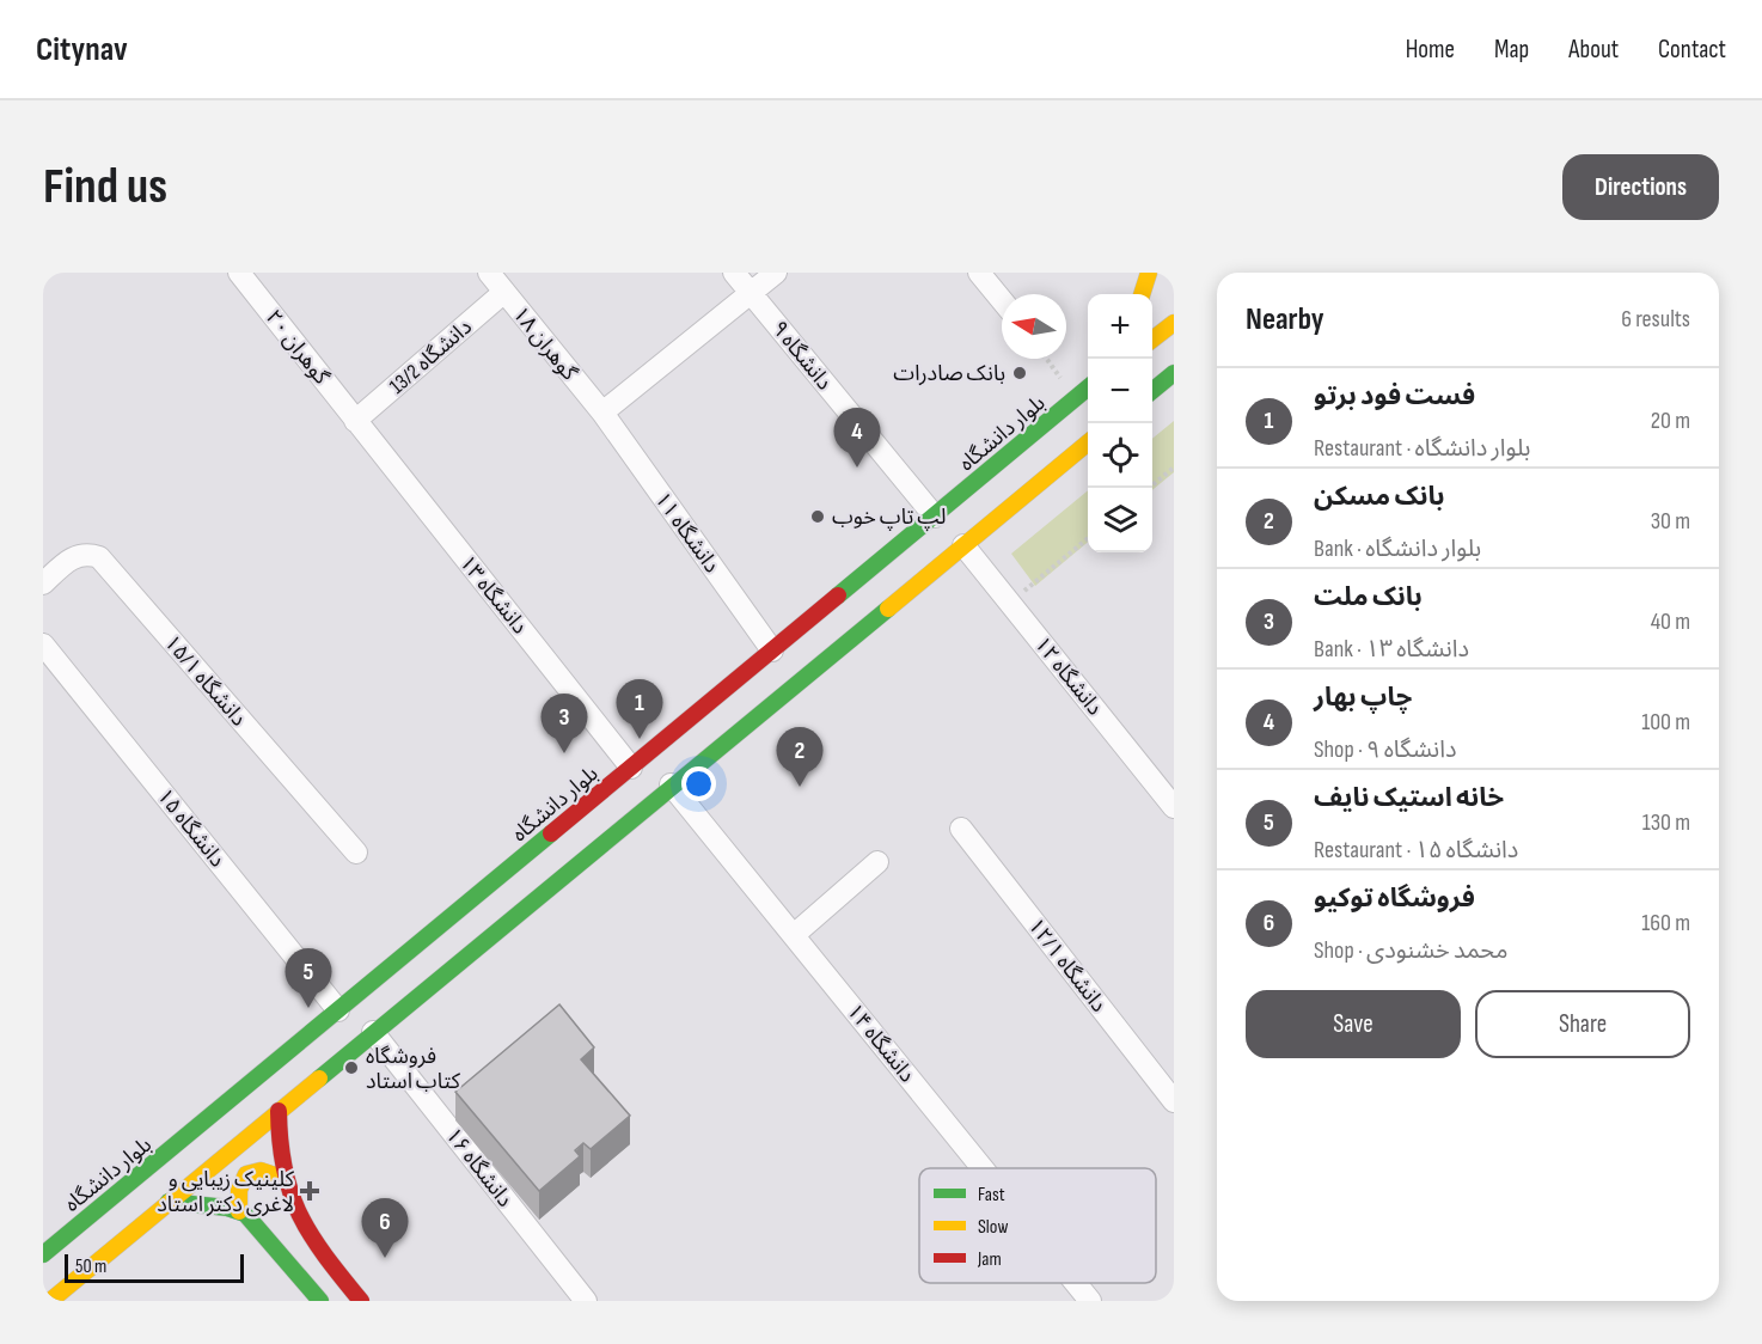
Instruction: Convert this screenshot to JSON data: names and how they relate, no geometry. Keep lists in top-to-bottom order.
{
  "streets": {
    "main road": ["بلوار دانشگاه"],
    "street": [
      "گوهران ۱۸",
      "گوهران ۲۰",
      "دانشگاه ۹",
      "دانشگاه 13/2",
      "دانشگاه ۱۱",
      "دانشگاه ۱۳",
      "دانشگاه ۱۲",
      "دانشگاه ۱۵/۱",
      "دانشگاه ۱۵",
      "دانشگاه ۱۲/۱",
      "دانشگاه ۱۴",
      "دانشگاه ۱۶"
    ]
  },
  "crossings": [
    ["گوهران ۱۸", "دانشگاه 13/2"],
    ["گوهران ۱۸", "دانشگاه ۱۱"],
    ["گوهران ۲۰", "دانشگاه 13/2"],
    ["گوهران ۲۰", "دانشگاه ۱۳"],
    ["دانشگاه ۹", "بلوار دانشگاه"],
    ["دانشگاه 13/2", "دانشگاه ۱۳"],
    ["بلوار دانشگاه", "دانشگاه ۱۱"],
    ["بلوار دانشگاه", "دانشگاه ۱۳"],
    ["بلوار دانشگاه", "دانشگاه ۱۵"]
  ],
  "places": {
    "other": ["بانک صادرات", "لپ تاپ خوب", "فروشگاه کتاب استاد"],
    "health": ["کلینیک زیبایی و لاغری دکتر استاد"]
  },
  "legend": ["Fast", "Slow", "Jam"],
  "scale_bar": "50 m",
  "north": "left",
  "page": {
    "header": "Citynav",
    "nav": [
      "Home",
      "Map",
      "About",
      "Contact"
    ],
    "buttons": [
      "Directions",
      ["Save", "Share"]
    ],
    "title": "Find us",
    "heading": ["Nearby", "6 results"],
    "map_buttons": ["+", "−"],
    "list": [
      {
        "mark": "1",
        "name": "فست فود برتو",
        "note": "Restaurant · بلوار دانشگاه",
        "value": "20 m"
      },
      {
        "mark": "2",
        "name": "بانک مسکن",
        "note": "Bank · بلوار دانشگاه",
        "value": "30 m"
      },
      {
        "mark": "3",
        "name": "بانک ملت",
        "note": "Bank · دانشگاه ۱۳",
        "value": "40 m"
      },
      {
        "mark": "4",
        "name": "چاپ بهار",
        "note": "Shop · دانشگاه ۹",
        "value": "100 m"
      },
      {
        "mark": "5",
        "name": "خانه استیک نایف",
        "note": "Restaurant · دانشگاه ۱۵",
        "value": "130 m"
      },
      {
        "mark": "6",
        "name": "فروشگاه توکیو",
        "note": "Shop · محمد خشنودی",
        "value": "160 m"
      }
    ],
    "pins": [
      "4",
      "1",
      "3",
      "2",
      "5",
      "6"
    ],
    "scale": "50 m"
  }
}
